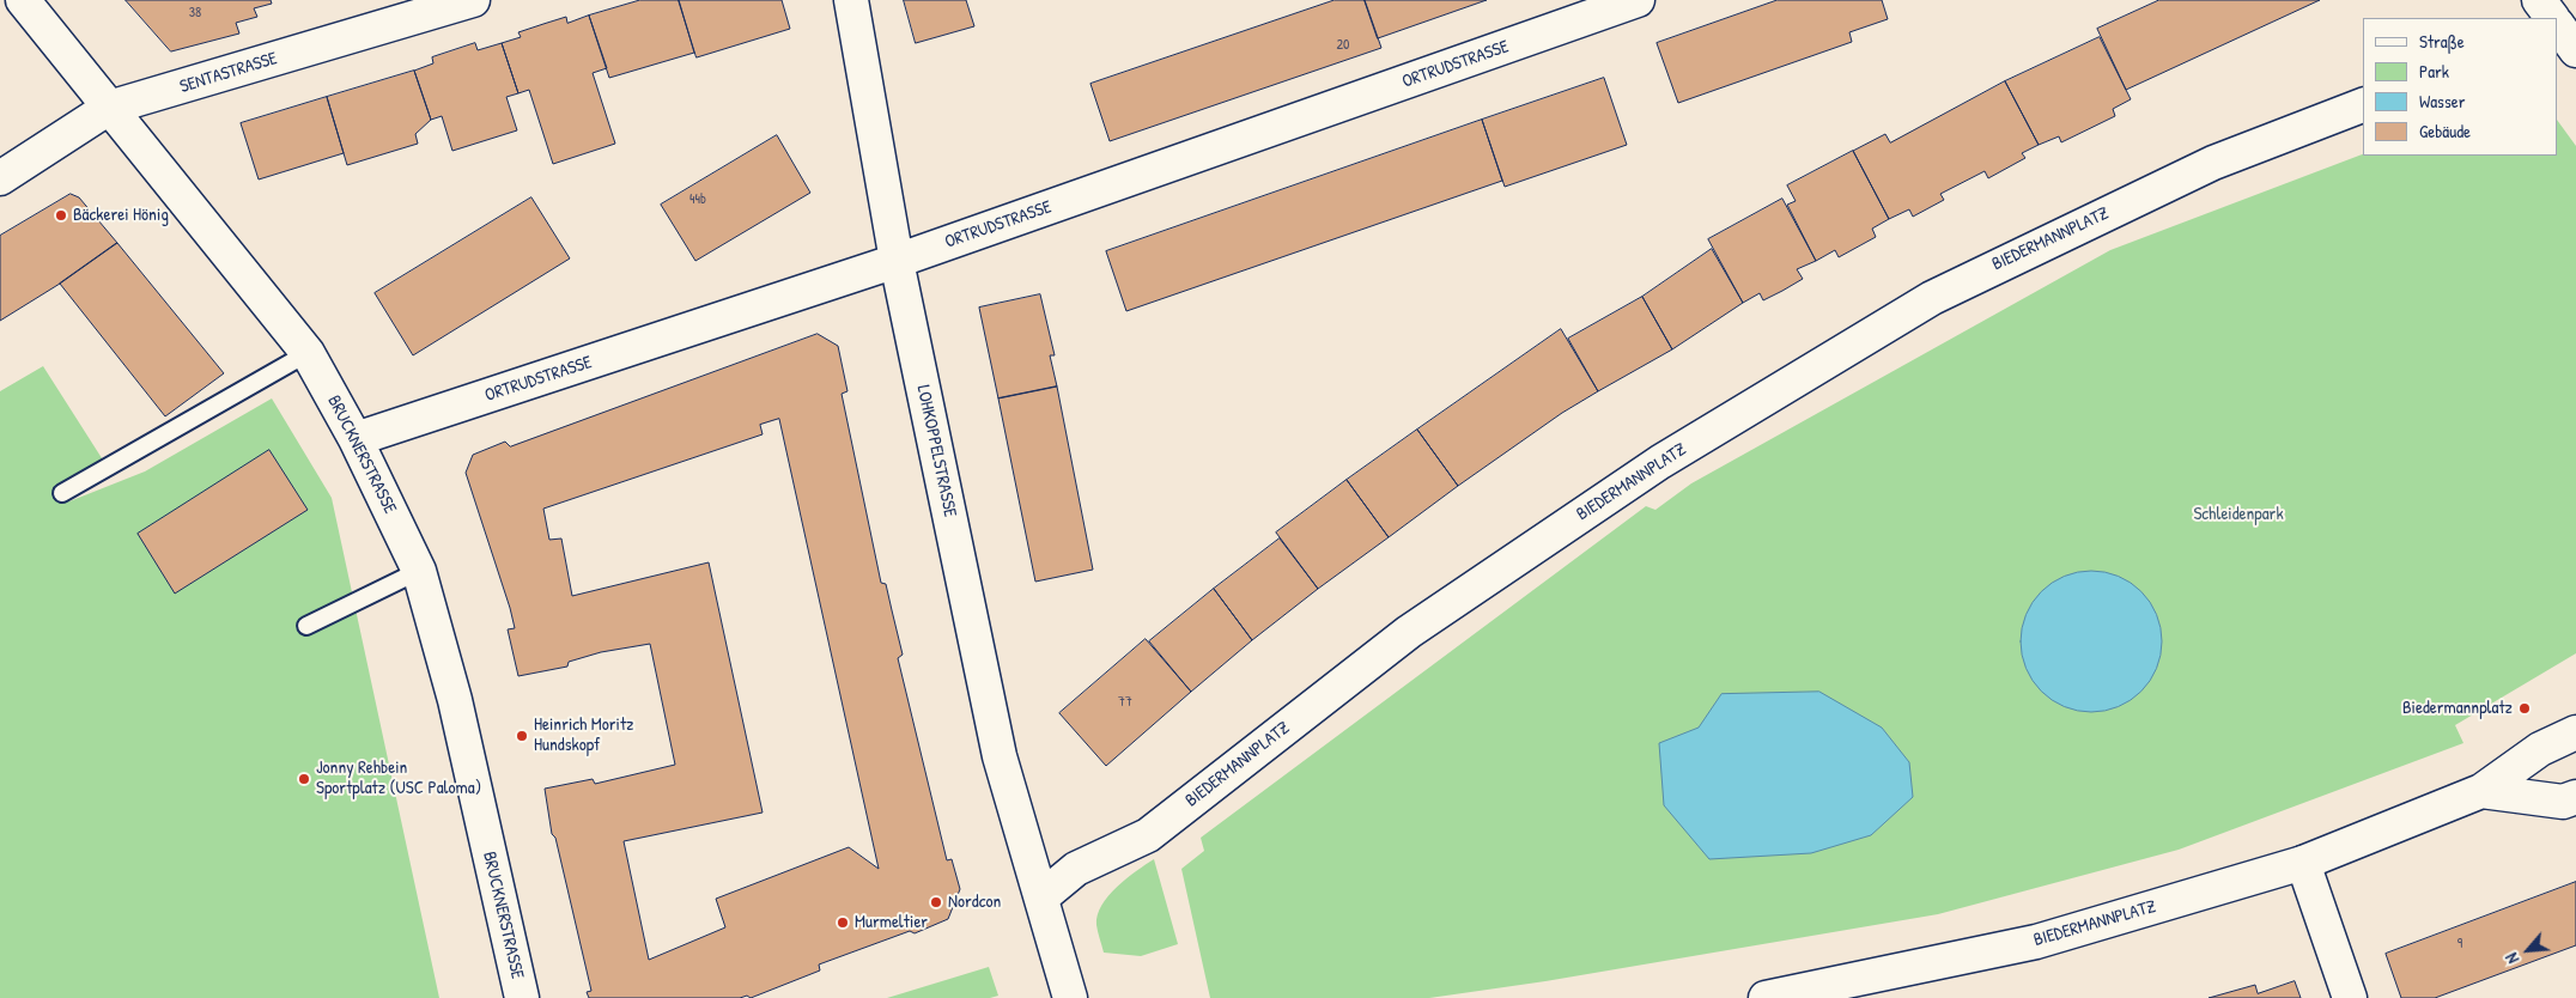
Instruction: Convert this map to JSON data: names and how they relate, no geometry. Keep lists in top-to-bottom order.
{
  "streets": {
    "street": [
      "ORTRUDSTRASSE",
      "SENTASTRASSE",
      "BIEDERMANNPLATZ",
      "LOHKOPPELSTRASSE",
      "BRUCKNERSTRASSE"
    ]
  },
  "crossings": [
    ["ORTRUDSTRASSE", "LOHKOPPELSTRASSE"],
    ["ORTRUDSTRASSE", "BRUCKNERSTRASSE"],
    ["SENTASTRASSE", "BRUCKNERSTRASSE"],
    ["BIEDERMANNPLATZ", "LOHKOPPELSTRASSE"]
  ],
  "parks": ["Schleidenpark"],
  "places": [
    "Bäckerei Hönig",
    "Biedermannplatz",
    "Heinrich Moritz Hundskopf",
    "Jonny Rehbein Sportplatz (USC Paloma)",
    "Nordcon",
    "Murmeltier"
  ],
  "house_numbers": [
    "38",
    "20",
    "44b",
    "77",
    "9"
  ],
  "legend": [
    "Straße",
    "Park",
    "Wasser",
    "Gebäude"
  ],
  "north": "bottom left"
}
